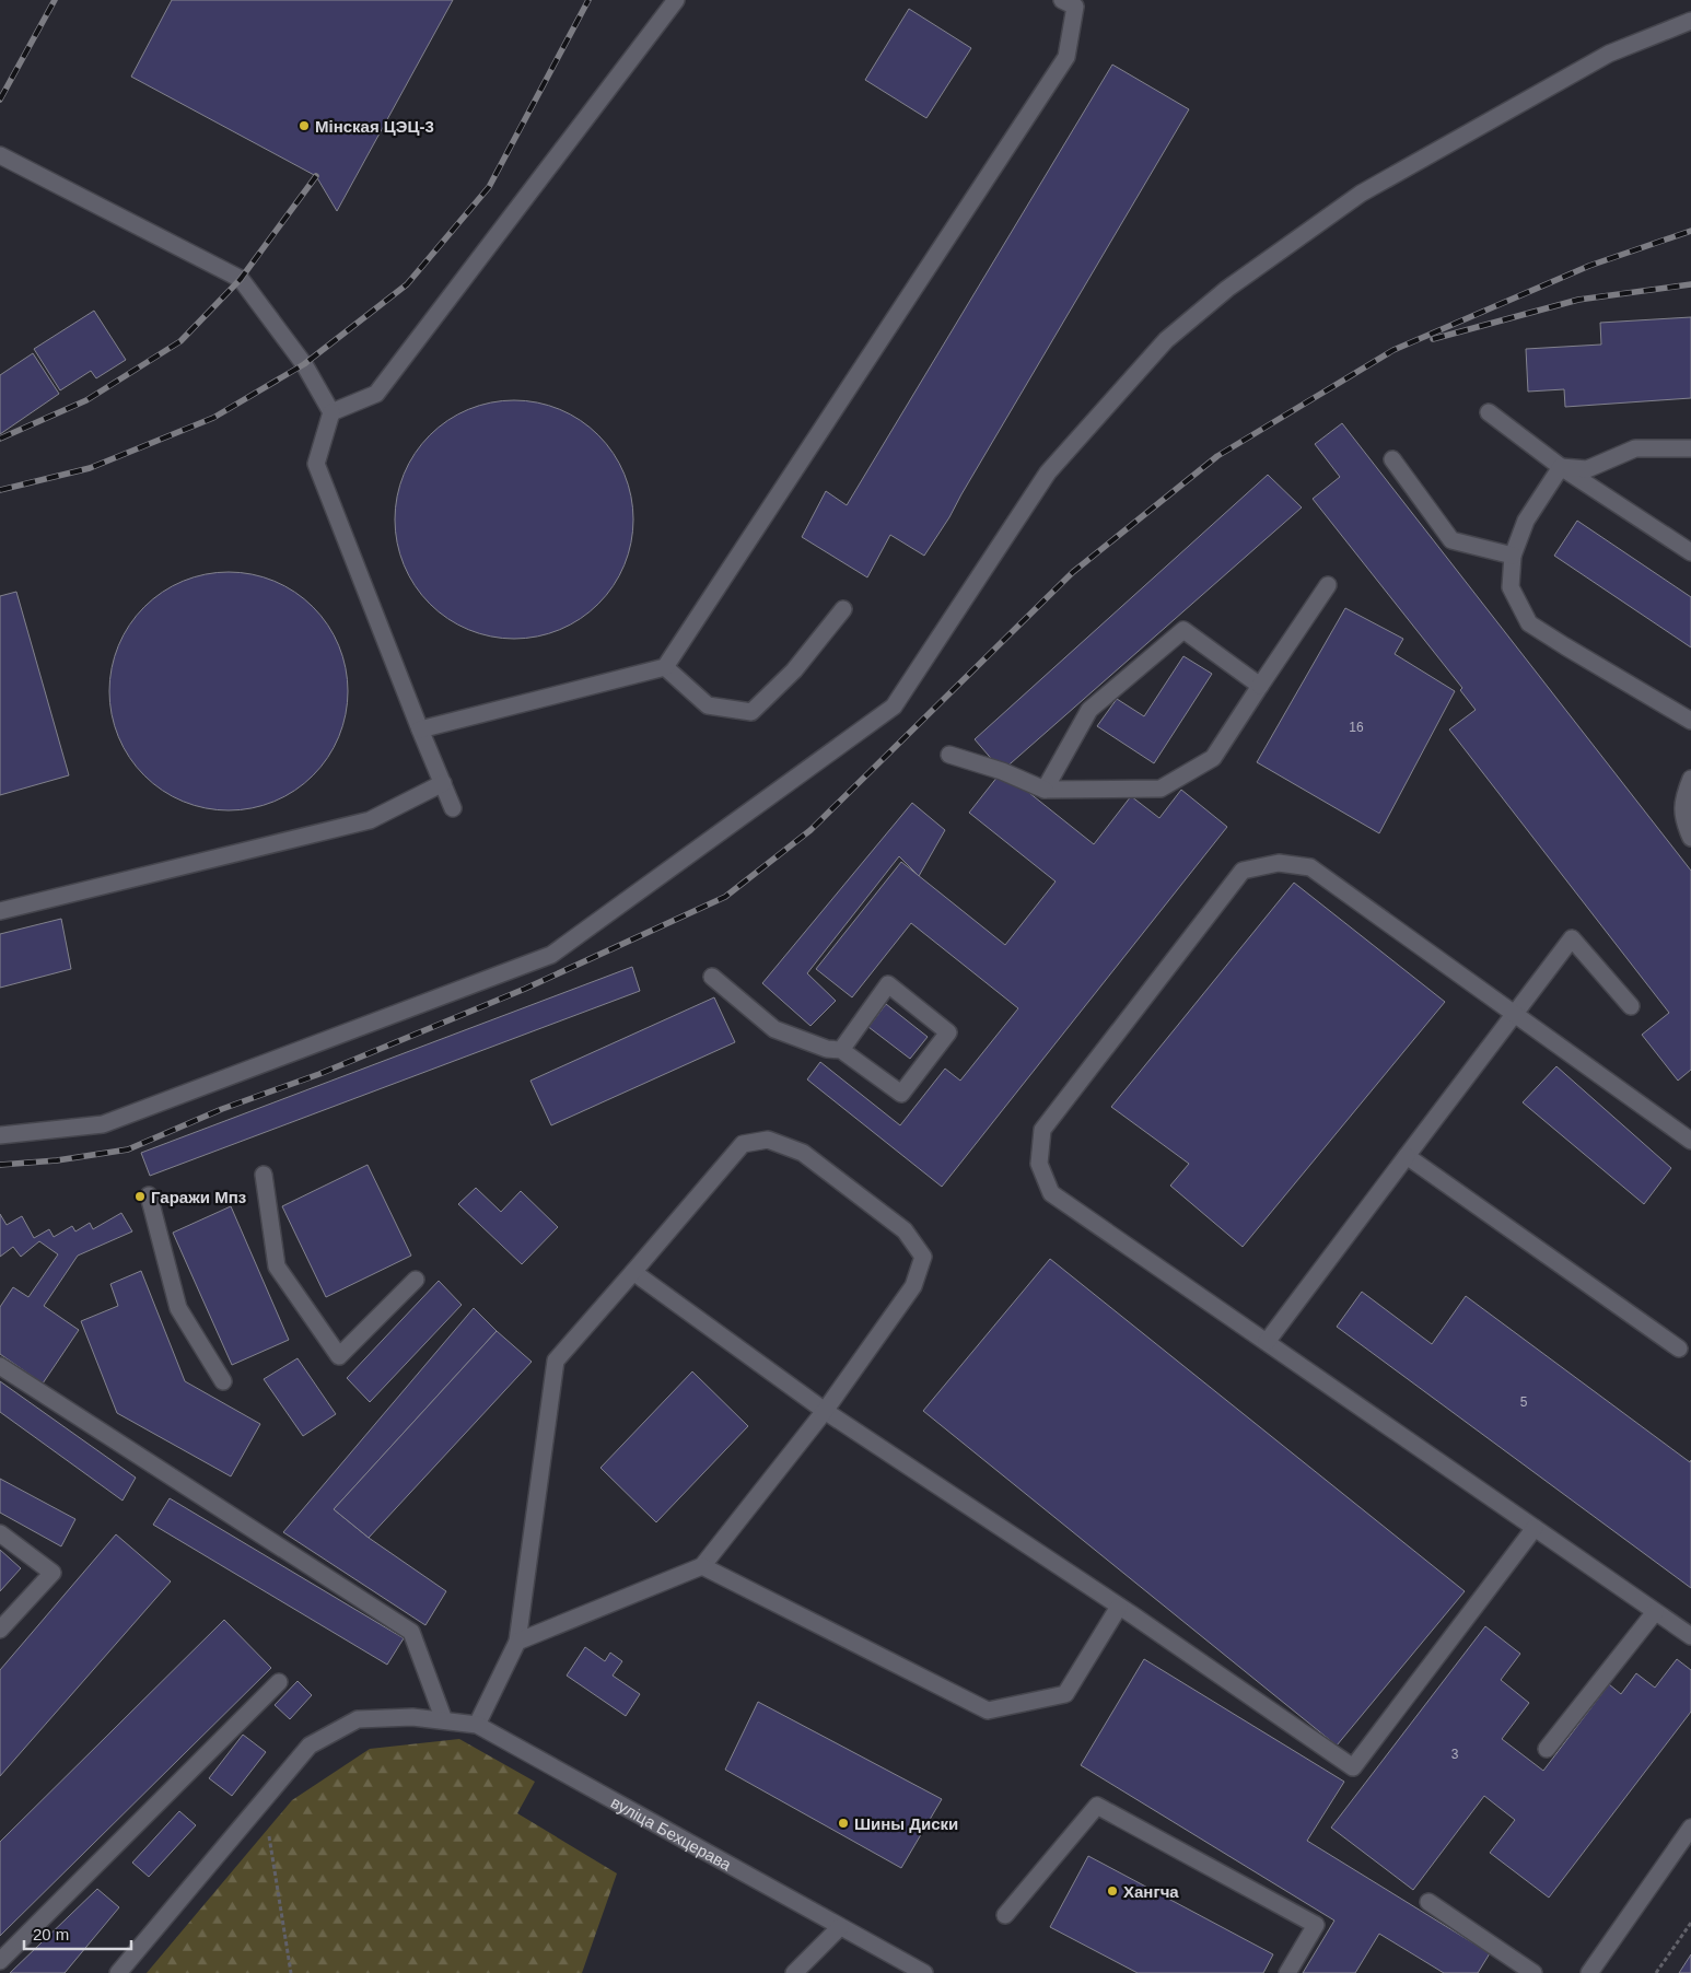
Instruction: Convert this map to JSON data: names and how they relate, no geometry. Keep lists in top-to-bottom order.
{
  "streets": {
    "street": ["вуліца Бехцерава"]
  },
  "places": [
    "Мінская ЦЭЦ-3",
    "Гаражи Мпз",
    "Шины Диски",
    "Хангча"
  ],
  "house_numbers": ["16", "5", "3"],
  "scale_bar": "20 m"
}
